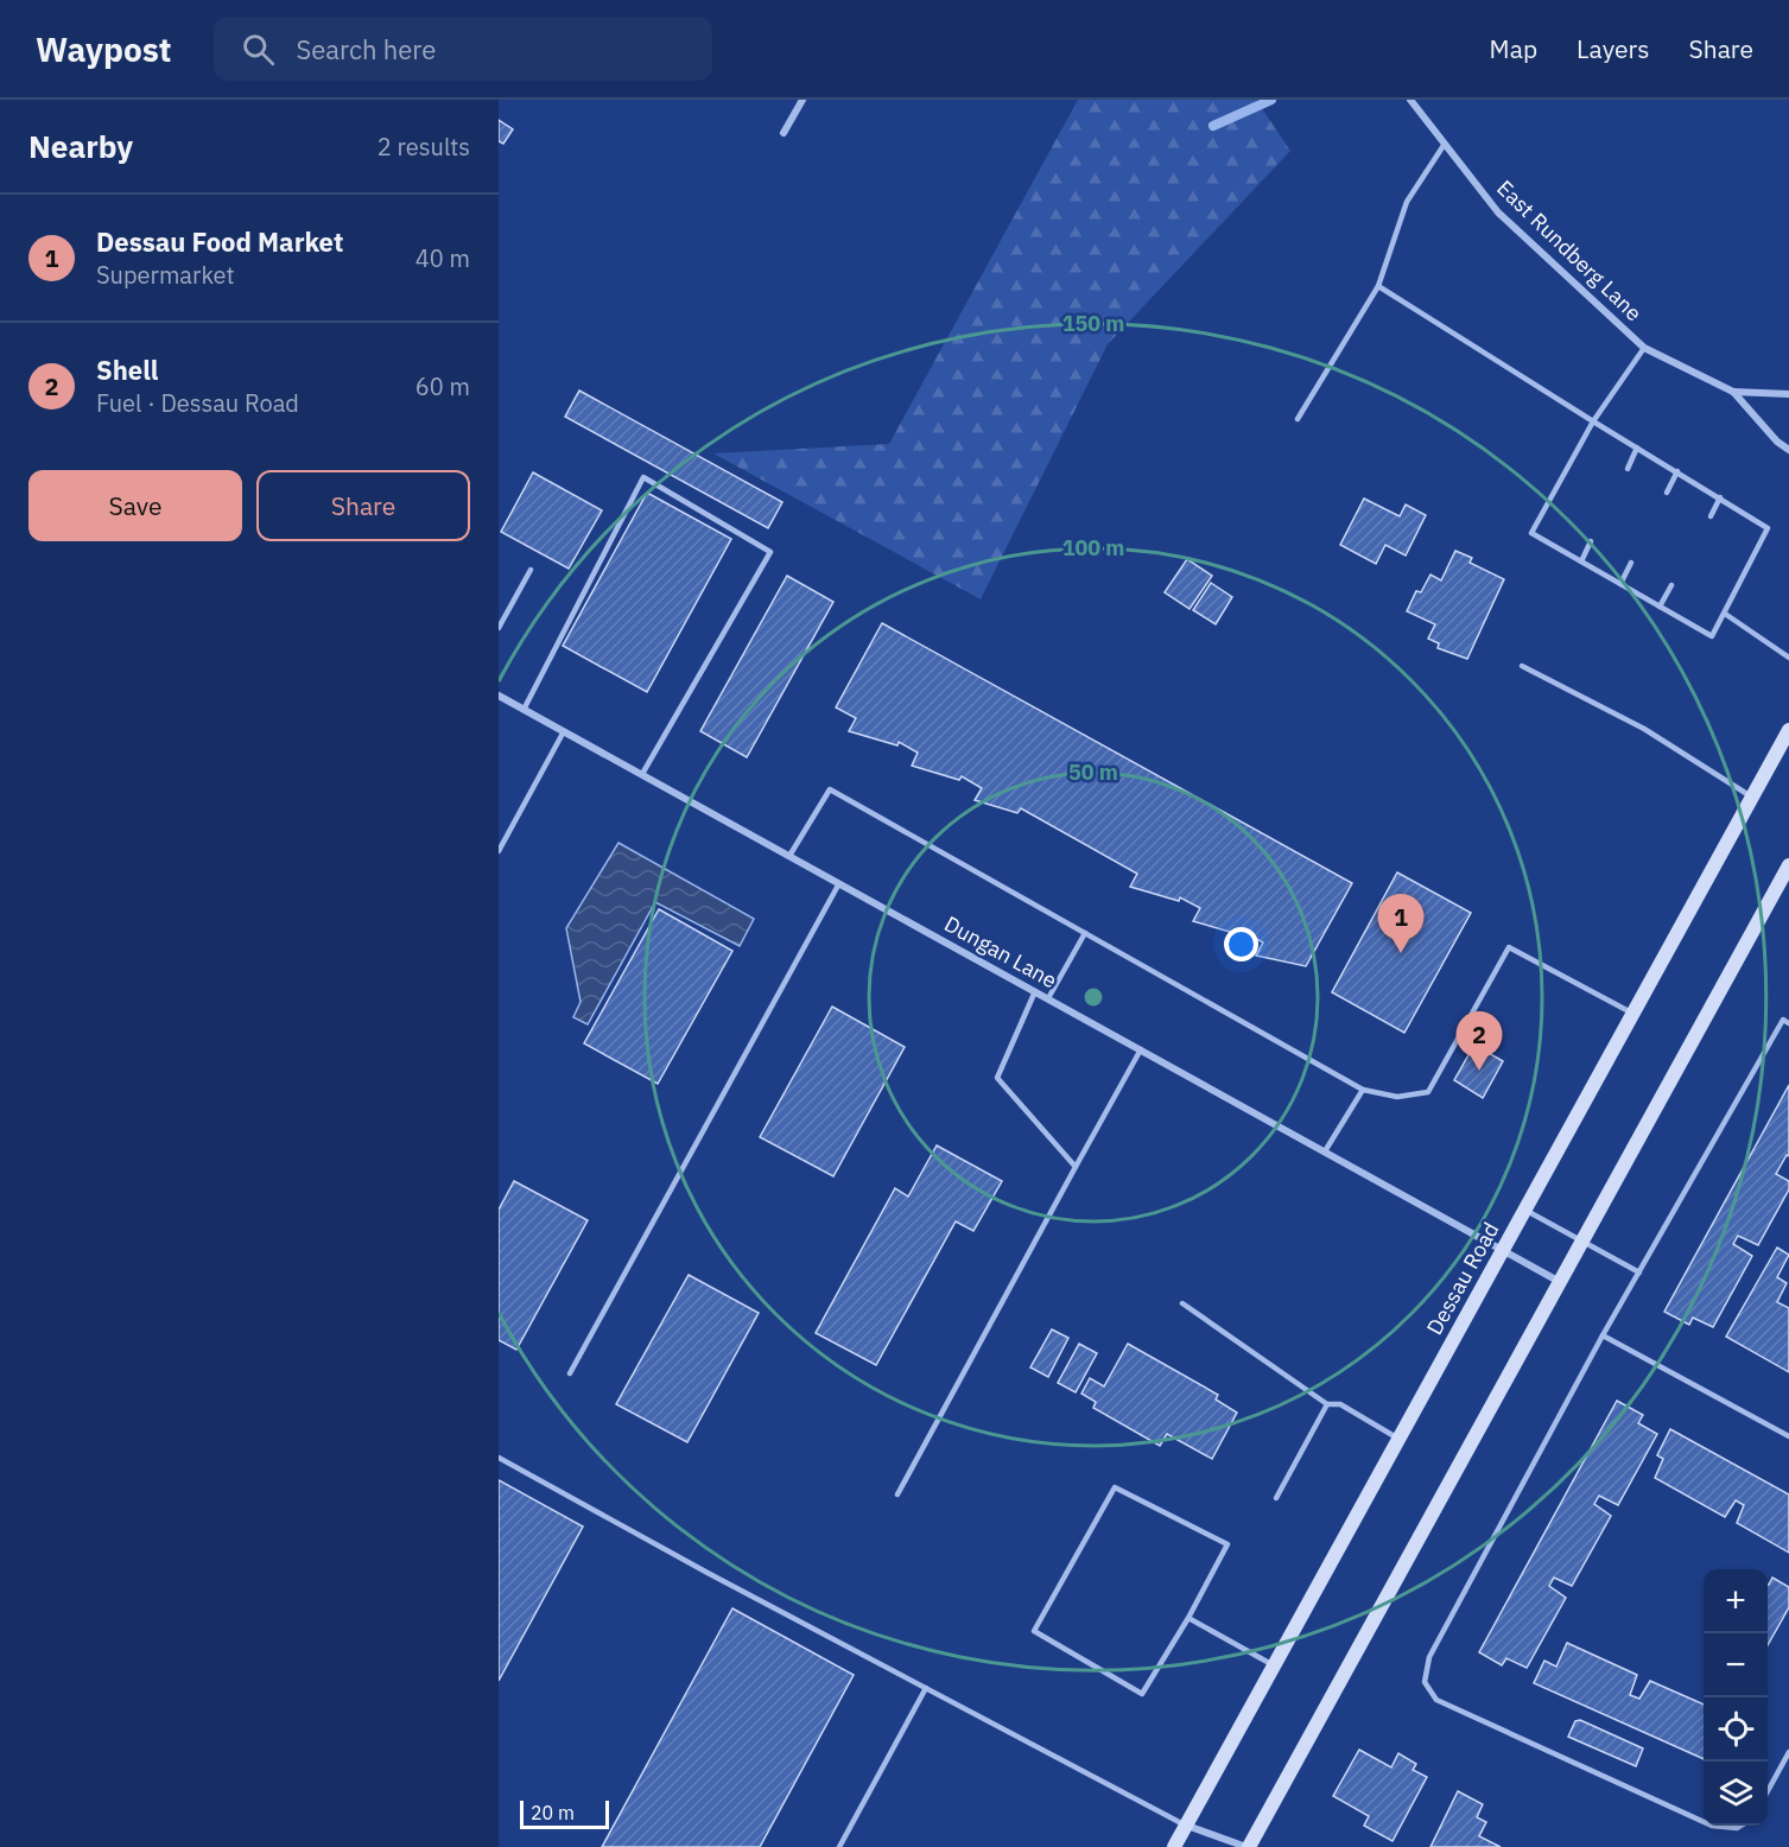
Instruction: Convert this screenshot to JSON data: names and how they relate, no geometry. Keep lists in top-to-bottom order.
{
  "streets": {
    "main road": ["Dessau Road"],
    "street": ["East Rundberg Lane", "Dungan Lane"]
  },
  "crossings": [
    ["Dungan Lane", "Dessau Road"]
  ],
  "scale_bar": "20 m",
  "page": {
    "header": "Waypost",
    "search": "Search here",
    "nav": ["Map", "Layers", "Share"],
    "heading": ["Nearby", "2 results"],
    "list": [
      {
        "mark": "1",
        "name": "Dessau Food Market",
        "note": "Supermarket",
        "value": "40 m"
      },
      {
        "mark": "2",
        "name": "Shell",
        "note": "Fuel · Dessau Road",
        "value": "60 m"
      }
    ],
    "buttons": ["Save", "Share"],
    "pins": ["1", "2"],
    "map_buttons": ["+", "−"],
    "scale": "20 m"
  },
  "rings": ["150 m", "100 m", "50 m"]
}
